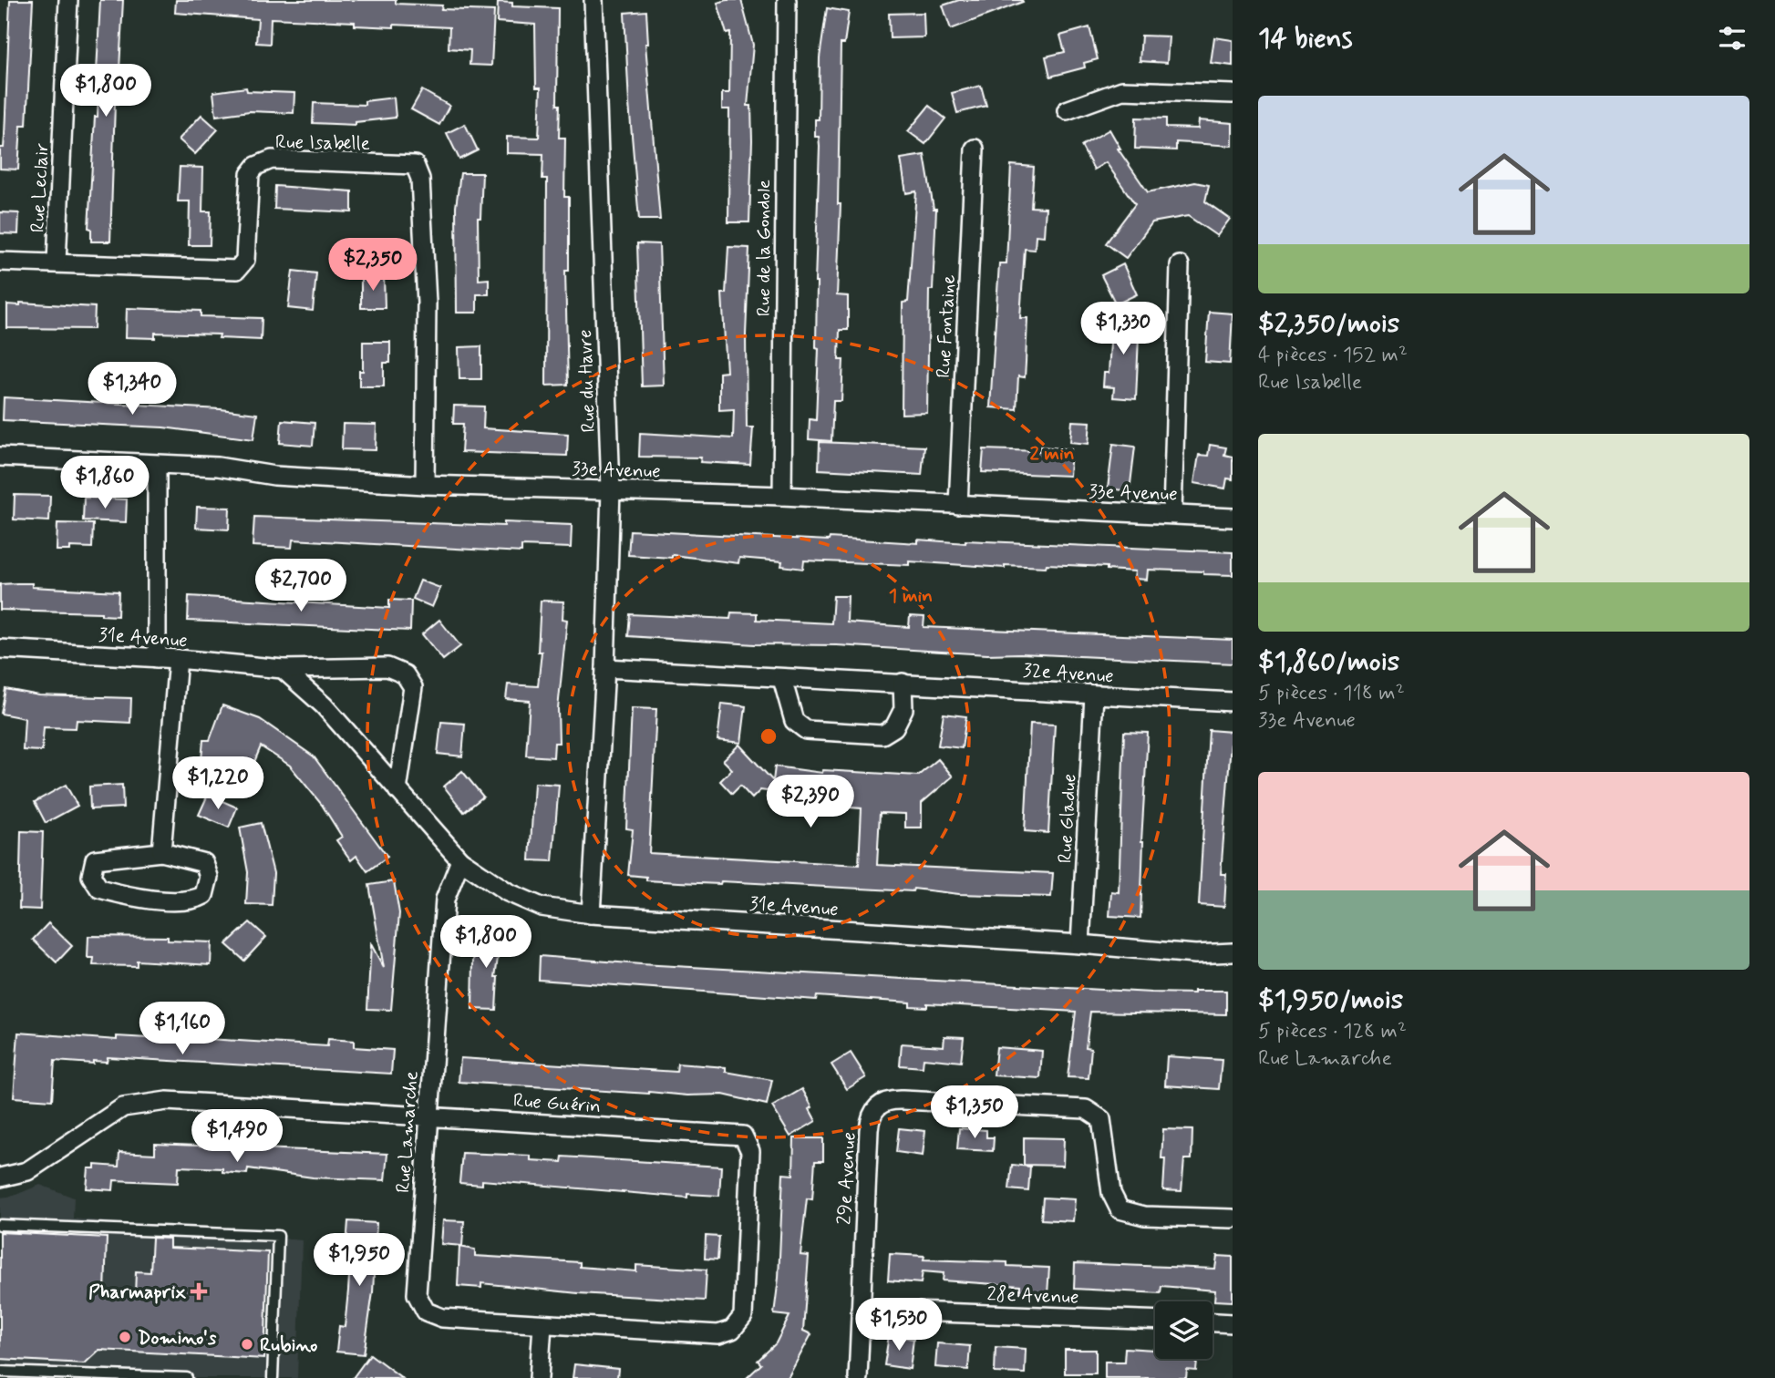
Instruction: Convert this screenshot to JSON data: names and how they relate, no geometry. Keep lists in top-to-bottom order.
{
  "streets": {
    "street": [
      "Rue Isabelle",
      "Rue Leclair",
      "Rue de la Gondole",
      "Rue Fontaine",
      "Rue du Havre",
      "33e Avenue",
      "31e Avenue",
      "32e Avenue",
      "Rue Gladue",
      "Rue Guérin",
      "Rue Lamarche",
      "29e Avenue",
      "28e Avenue"
    ]
  },
  "crossings": [
    ["Rue Isabelle", "Rue Leclair"],
    ["Rue Isabelle", "33e Avenue"],
    ["Rue de la Gondole", "33e Avenue"],
    ["Rue Fontaine", "33e Avenue"],
    ["Rue du Havre", "33e Avenue"],
    ["Rue du Havre", "31e Avenue"],
    ["Rue du Havre", "32e Avenue"],
    ["31e Avenue", "Rue Gladue"],
    ["31e Avenue", "Rue Lamarche"],
    ["32e Avenue", "Rue Gladue"],
    ["Rue Guérin", "Rue Lamarche"],
    ["29e Avenue", "28e Avenue"]
  ],
  "places": {
    "health": ["Pharmaprix"],
    "other": ["Domino's", "Rubino"]
  },
  "page": {
    "heading": "14 biens",
    "price": [
      "$1,800",
      "$2,350",
      "$1,330",
      "$1,340",
      "$1,860",
      "$2,700",
      "$1,220",
      "$2,390",
      "$1,800",
      "$1,160",
      "$1,350",
      "$1,490",
      "$1,950",
      "$1,530"
    ],
    "list": [
      {
        "name": "$2,350/mois",
        "note": "4 pièces · 152 m² · Rue Isabelle"
      },
      {
        "name": "$1,860/mois",
        "note": "5 pièces · 118 m² · 33e Avenue"
      },
      {
        "name": "$1,950/mois",
        "note": "5 pièces · 128 m² · Rue Lamarche"
      }
    ]
  },
  "rings": ["2 min", "1 min"]
}
